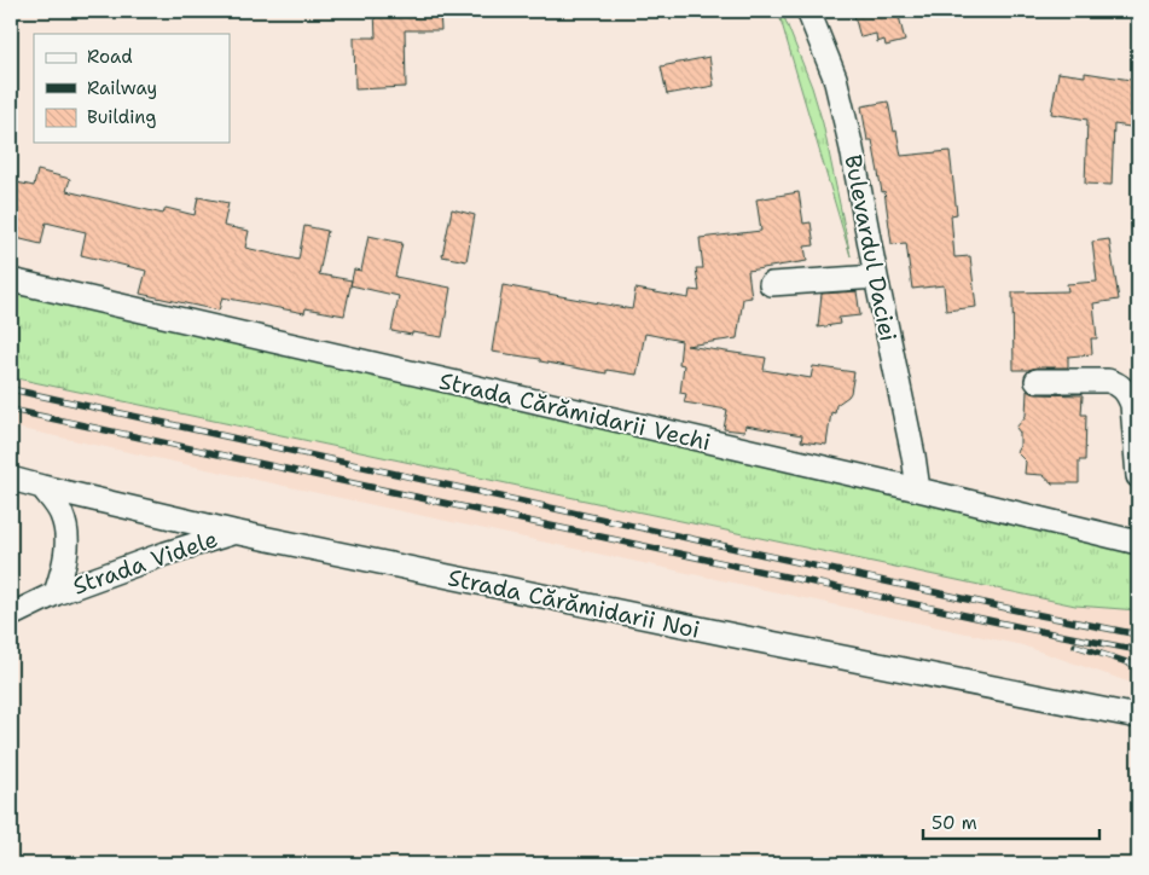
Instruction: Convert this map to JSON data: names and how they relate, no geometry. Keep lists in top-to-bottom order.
{
  "streets": {
    "street": [
      "Bulevardul Daciei",
      "Strada Cărămidarii Vechi",
      "Strada Videle",
      "Strada Cărămidarii Noi"
    ]
  },
  "crossings": [
    ["Bulevardul Daciei", "Strada Cărămidarii Vechi"],
    ["Strada Videle", "Strada Cărămidarii Noi"]
  ],
  "legend": ["Road", "Railway", "Building"],
  "scale_bar": "50 m"
}
